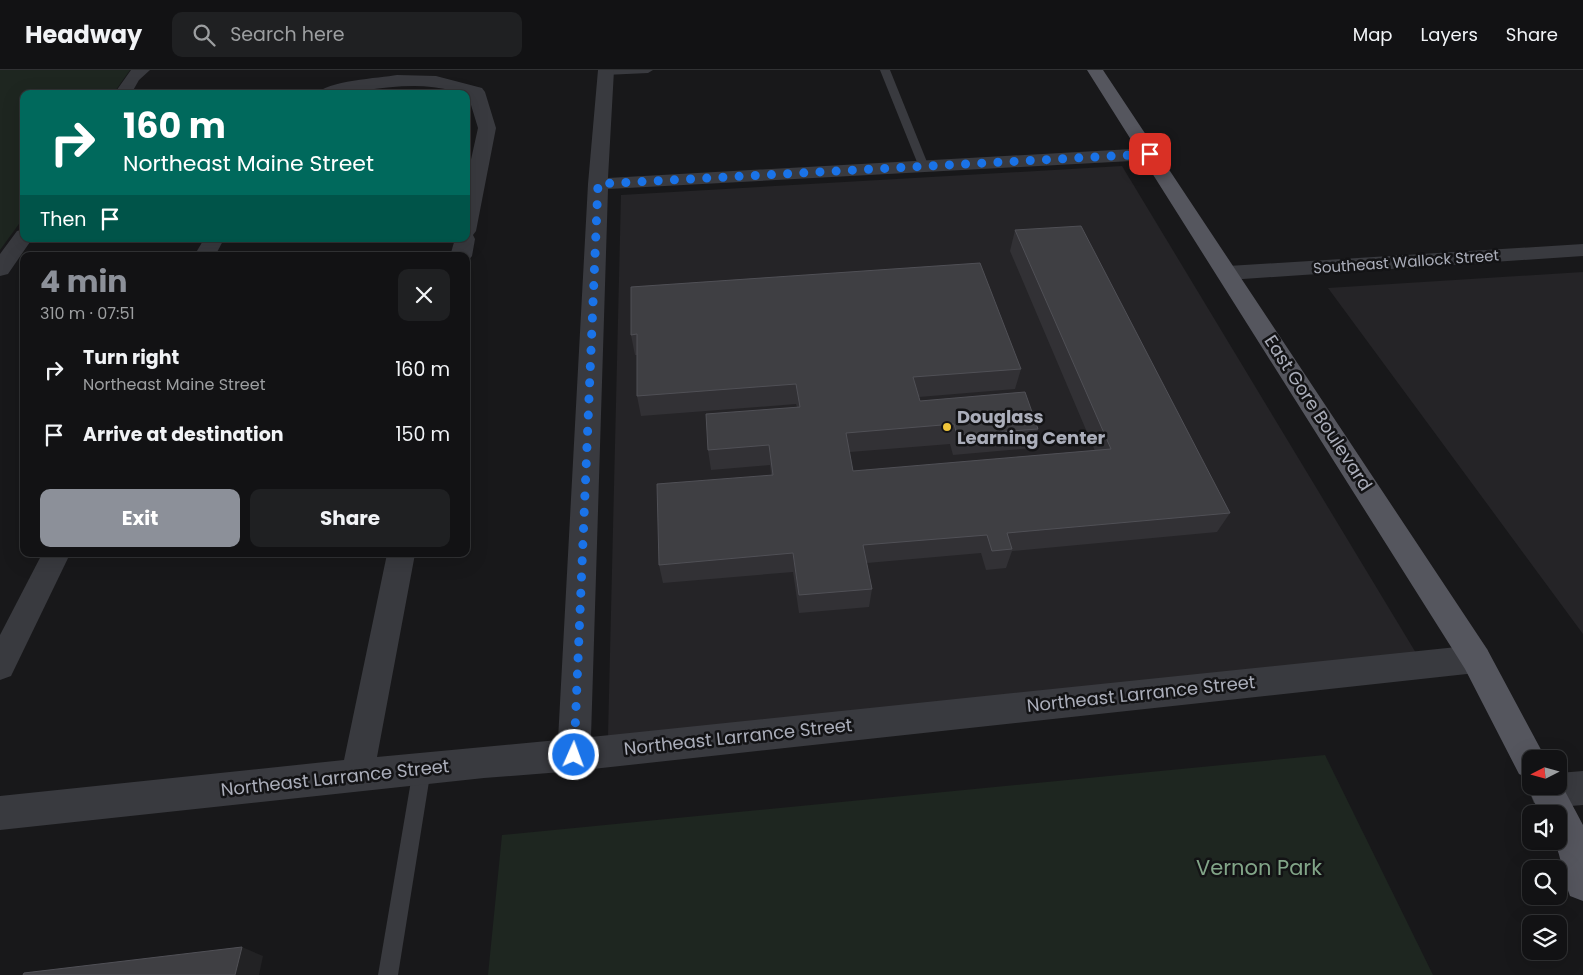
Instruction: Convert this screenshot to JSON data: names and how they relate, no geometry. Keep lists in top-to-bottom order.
{
  "streets": {
    "main road": ["East Gore Boulevard"],
    "street": ["Southeast Wallock Street", "Northeast Larrance Street"]
  },
  "crossings": [
    ["Southeast Wallock Street", "East Gore Boulevard"],
    ["East Gore Boulevard", "Northeast Larrance Street"]
  ],
  "parks": ["Vernon Park"],
  "places": ["Douglass Learning Center"],
  "north": "left",
  "page": {
    "header": "Headway",
    "search": "Search here",
    "nav": ["Map", "Layers", "Share"],
    "turn": ["160 m", "Northeast Maine Street"],
    "then": "Then",
    "heading": ["4 min", "310 m · 07:51"],
    "list": [
      {
        "name": "Turn right",
        "note": "Northeast Maine Street",
        "value": "160 m"
      },
      {
        "name": "Arrive at destination",
        "value": "150 m"
      }
    ],
    "buttons": ["Exit", "Share"]
  }
}
